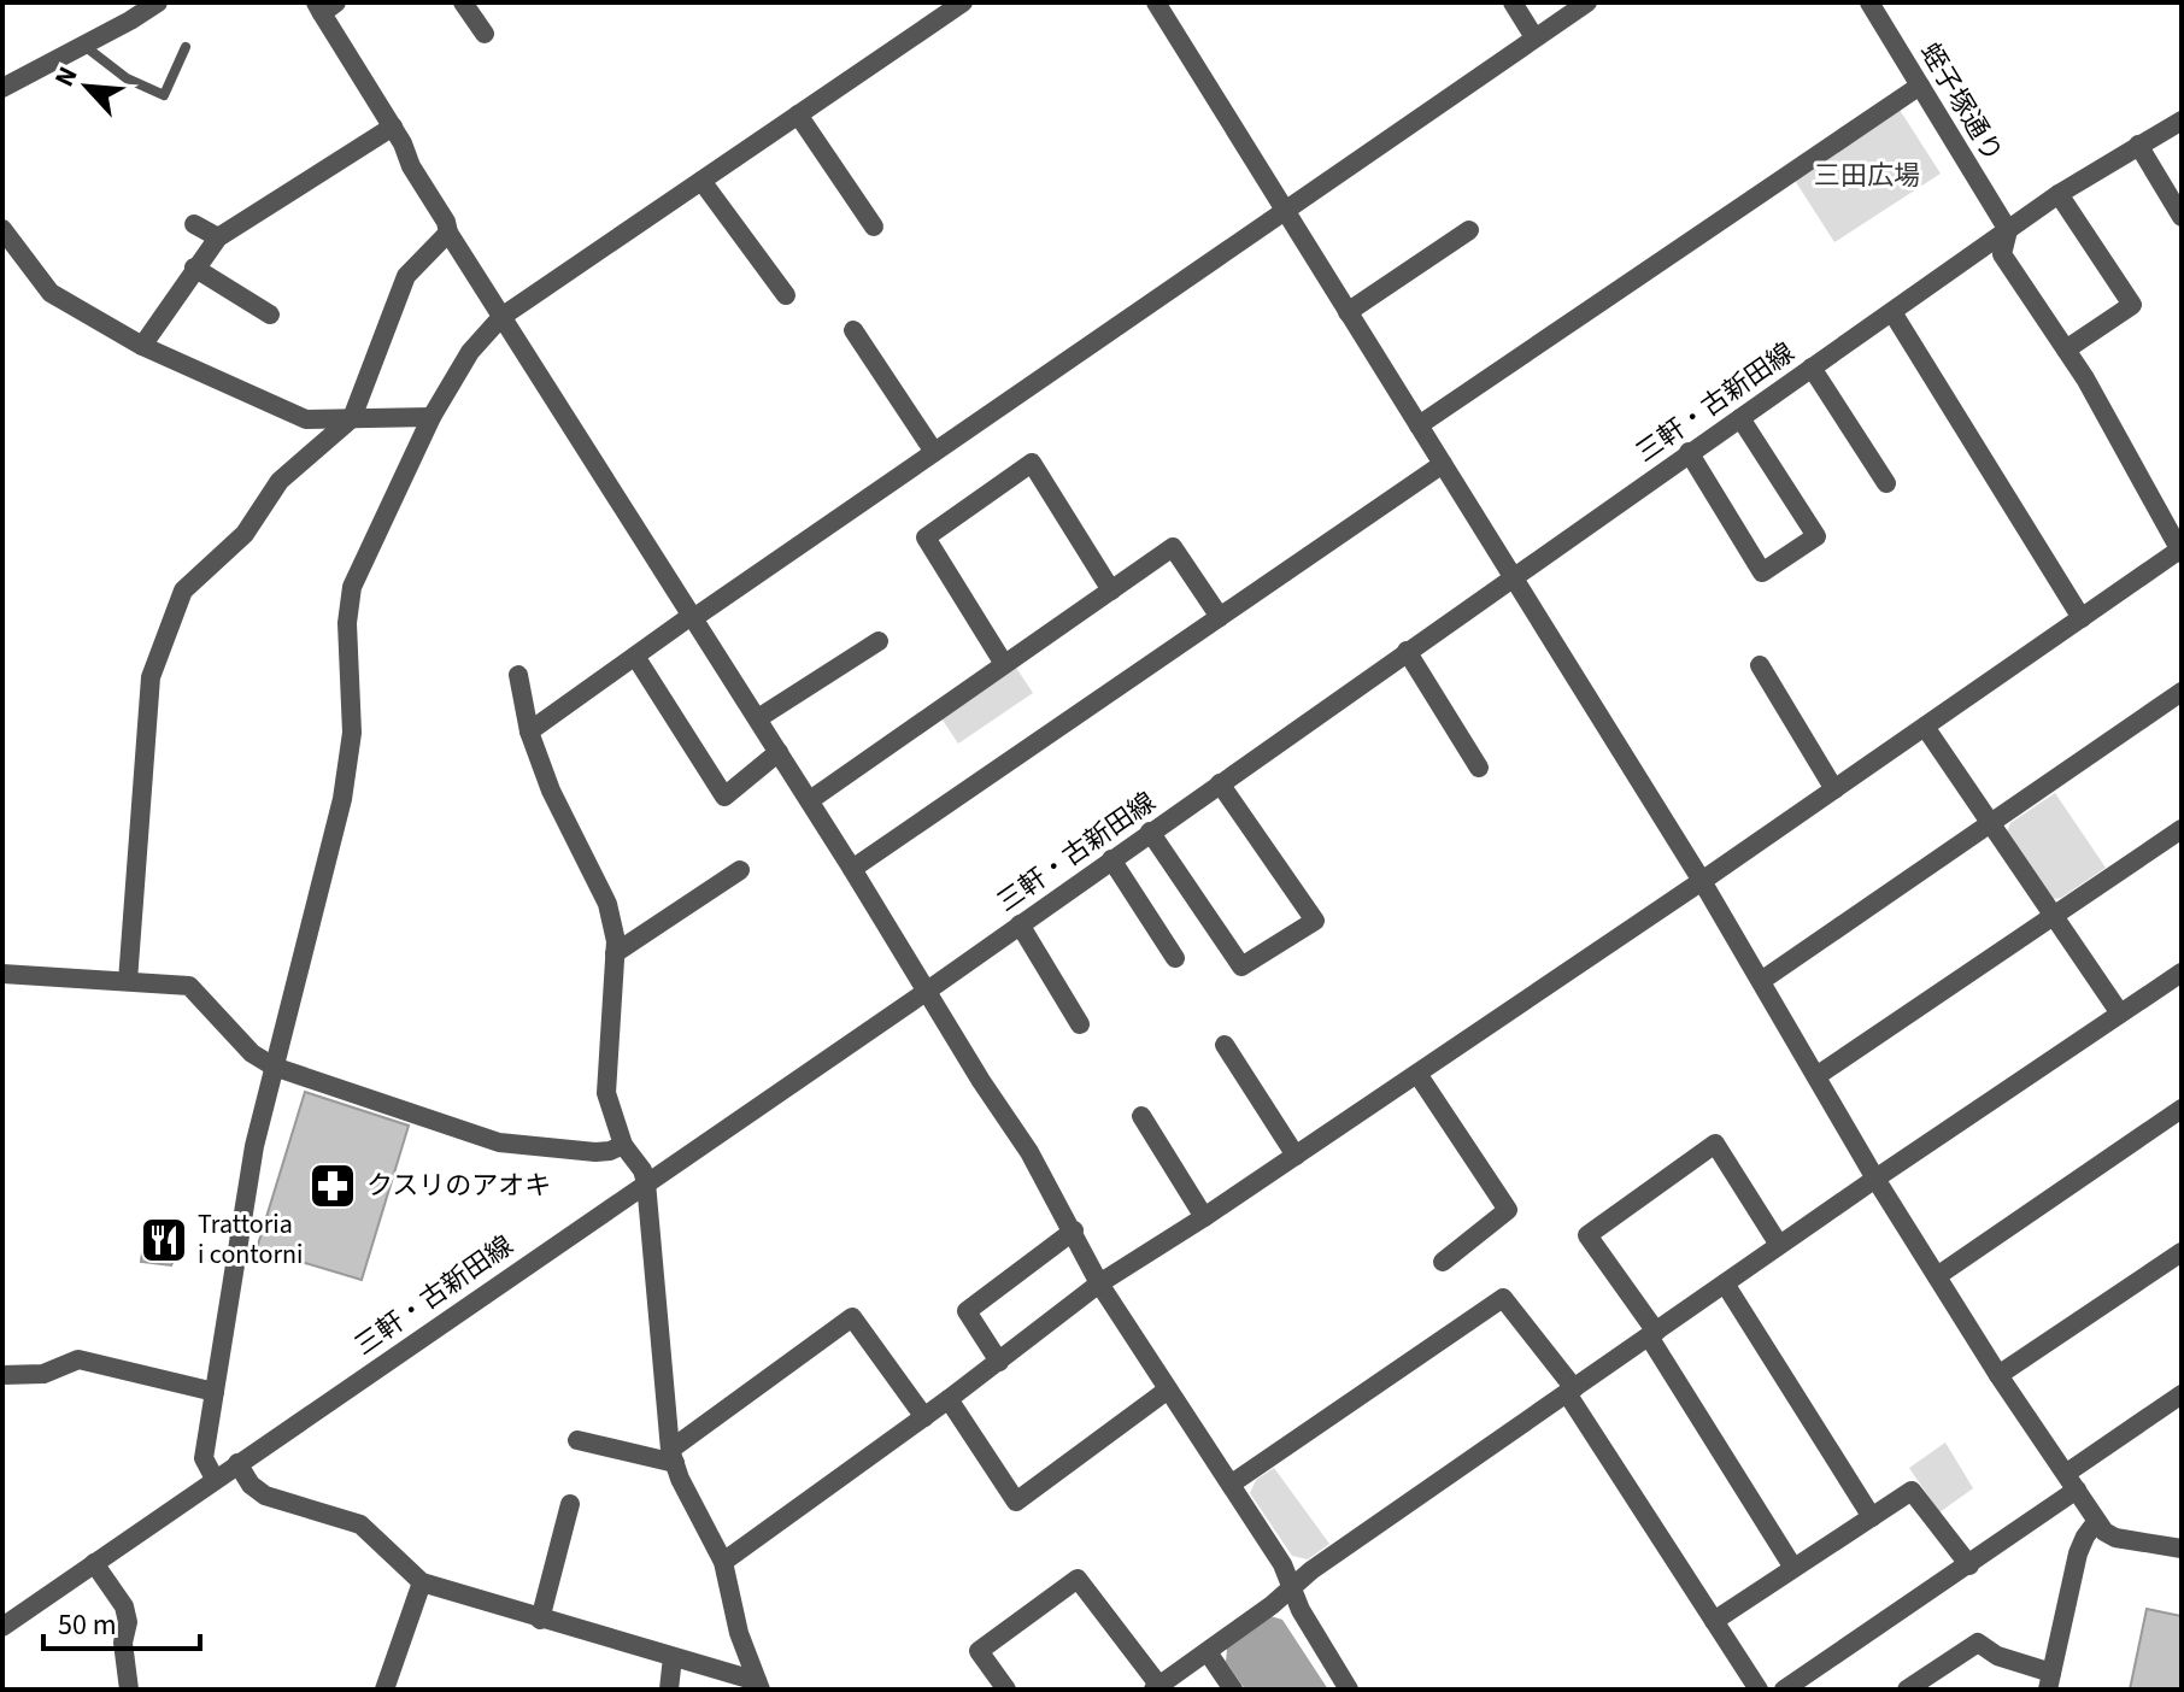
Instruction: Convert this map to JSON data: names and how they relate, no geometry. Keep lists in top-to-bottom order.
{
  "streets": {
    "street": ["蛭子塚通り", "三軒・古新田線"]
  },
  "crossings": [
    ["蛭子塚通り", "三軒・古新田線"]
  ],
  "parks": ["三田広場"],
  "places": {
    "pharmacy": ["クスリのアオキ"],
    "restaurant": ["Trattoria i contorni"]
  },
  "scale_bar": "50 m",
  "north": "top left"
}
